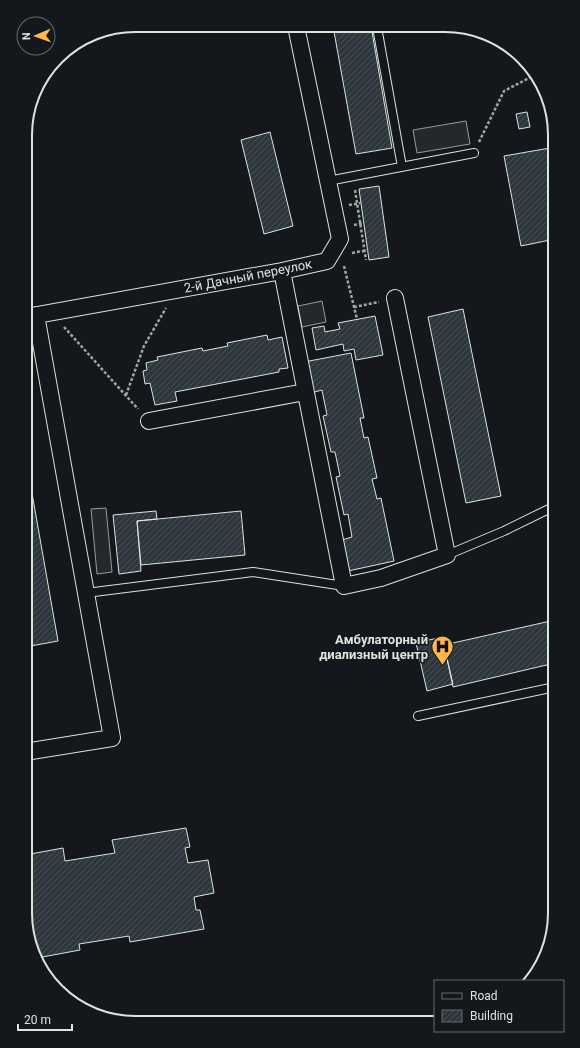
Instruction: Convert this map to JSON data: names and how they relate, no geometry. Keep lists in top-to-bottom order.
{
  "streets": {
    "street": ["2-й Дачный переулок"]
  },
  "places": {
    "hospital": ["Амбулаторный диализный центр"]
  },
  "legend": ["Road", "Building"],
  "scale_bar": "20 m",
  "north": "left"
}
